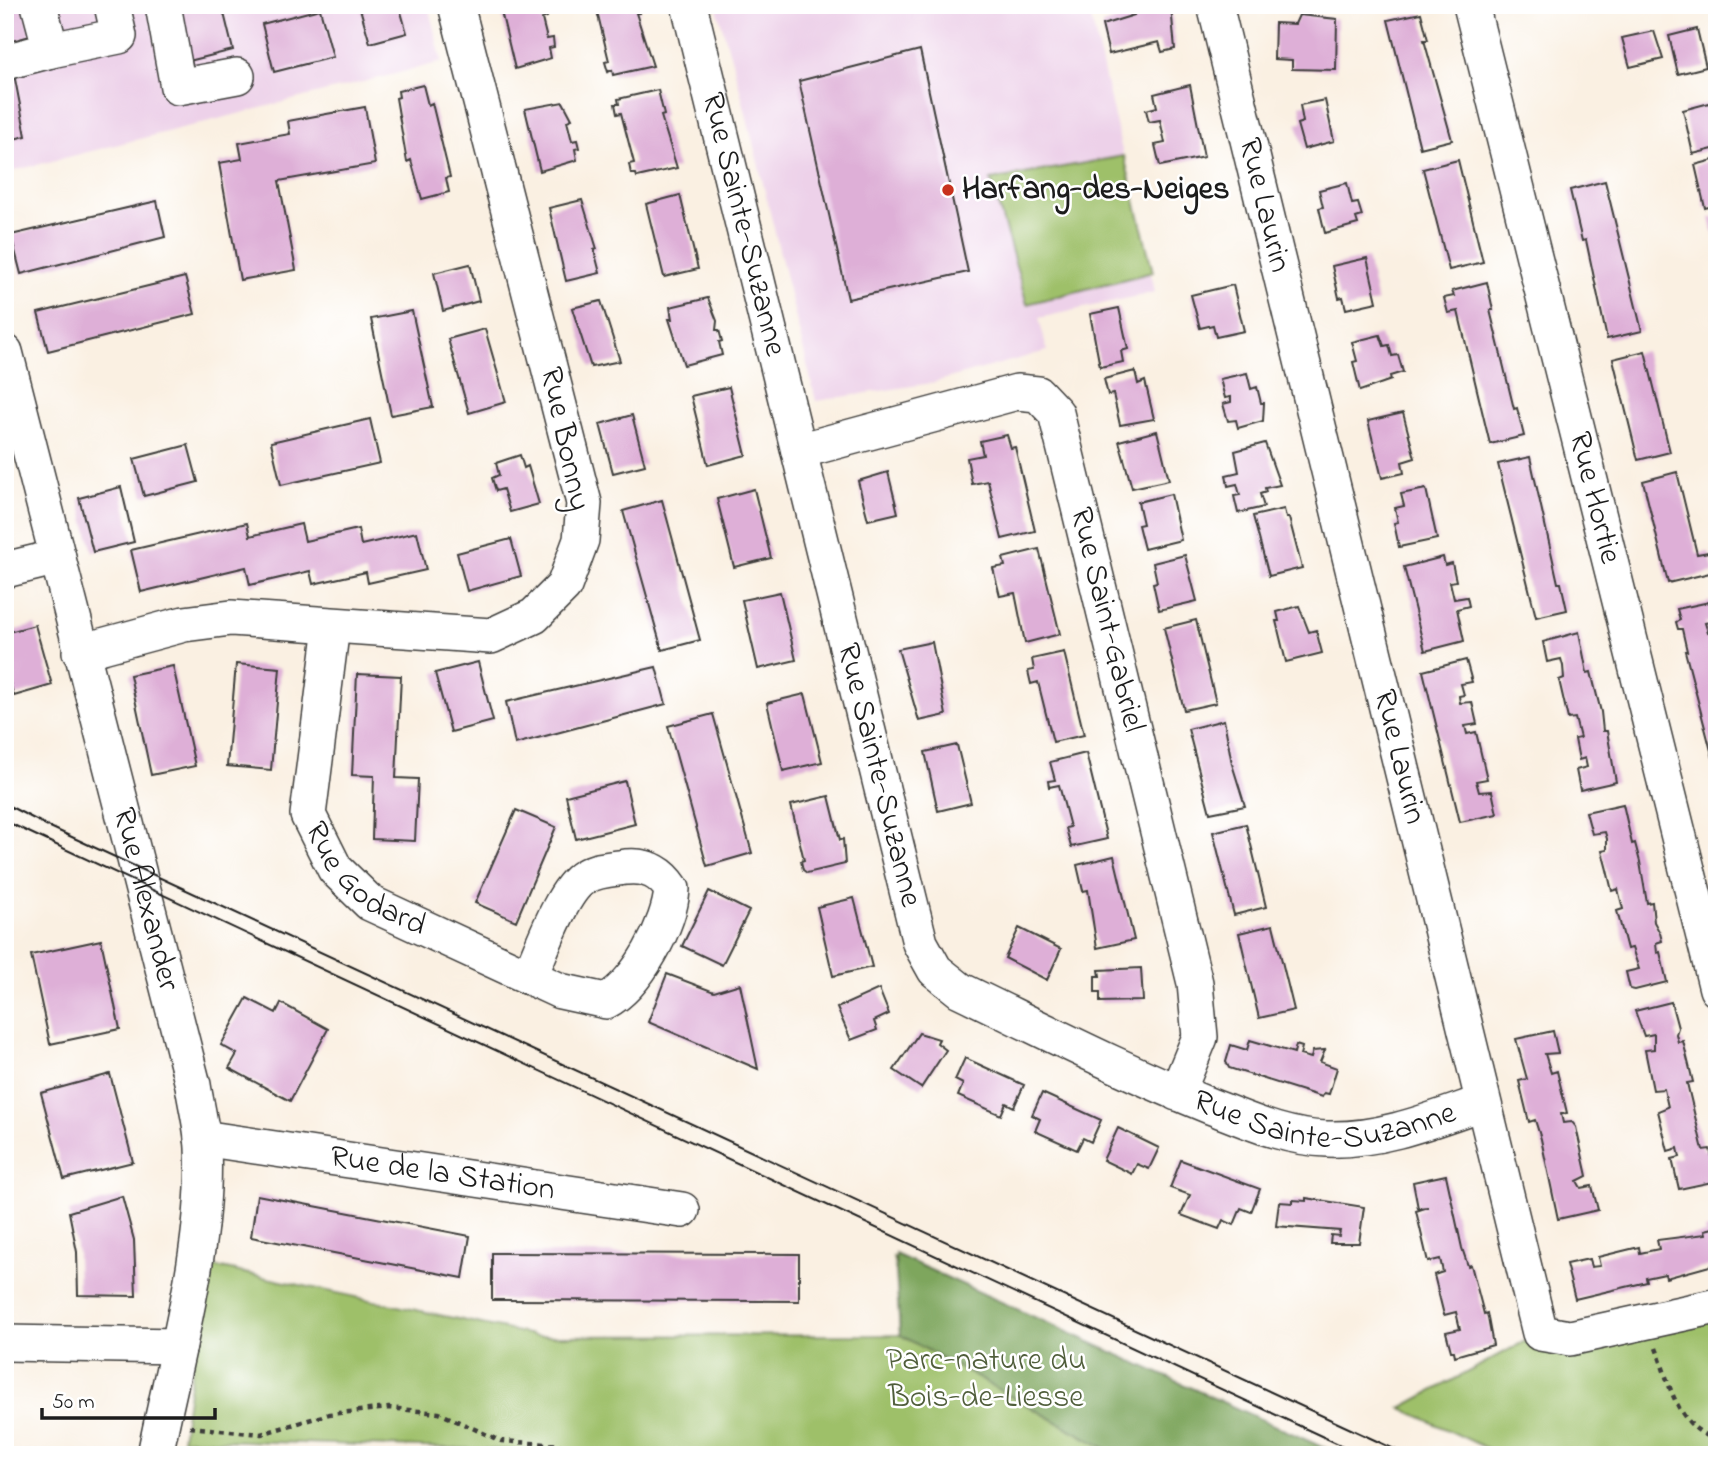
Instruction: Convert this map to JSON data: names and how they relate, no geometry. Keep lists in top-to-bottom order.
{
  "streets": {
    "street": [
      "Rue Laurin",
      "Rue Sainte-Suzanne",
      "Rue Bonny",
      "Rue Hortie",
      "Rue Saint-Gabriel",
      "Rue Godard",
      "Rue Alexander",
      "Rue de la Station"
    ]
  },
  "crossings": [
    ["Rue Laurin", "Rue Sainte-Suzanne"],
    ["Rue Sainte-Suzanne", "Rue Saint-Gabriel"],
    ["Rue Bonny", "Rue Godard"],
    ["Rue Bonny", "Rue Alexander"],
    ["Rue Alexander", "Rue de la Station"]
  ],
  "parks": ["Parc-nature du Bois-de-Liesse"],
  "places": ["Harfang-des-Neiges"],
  "scale_bar": "50 m"
}
